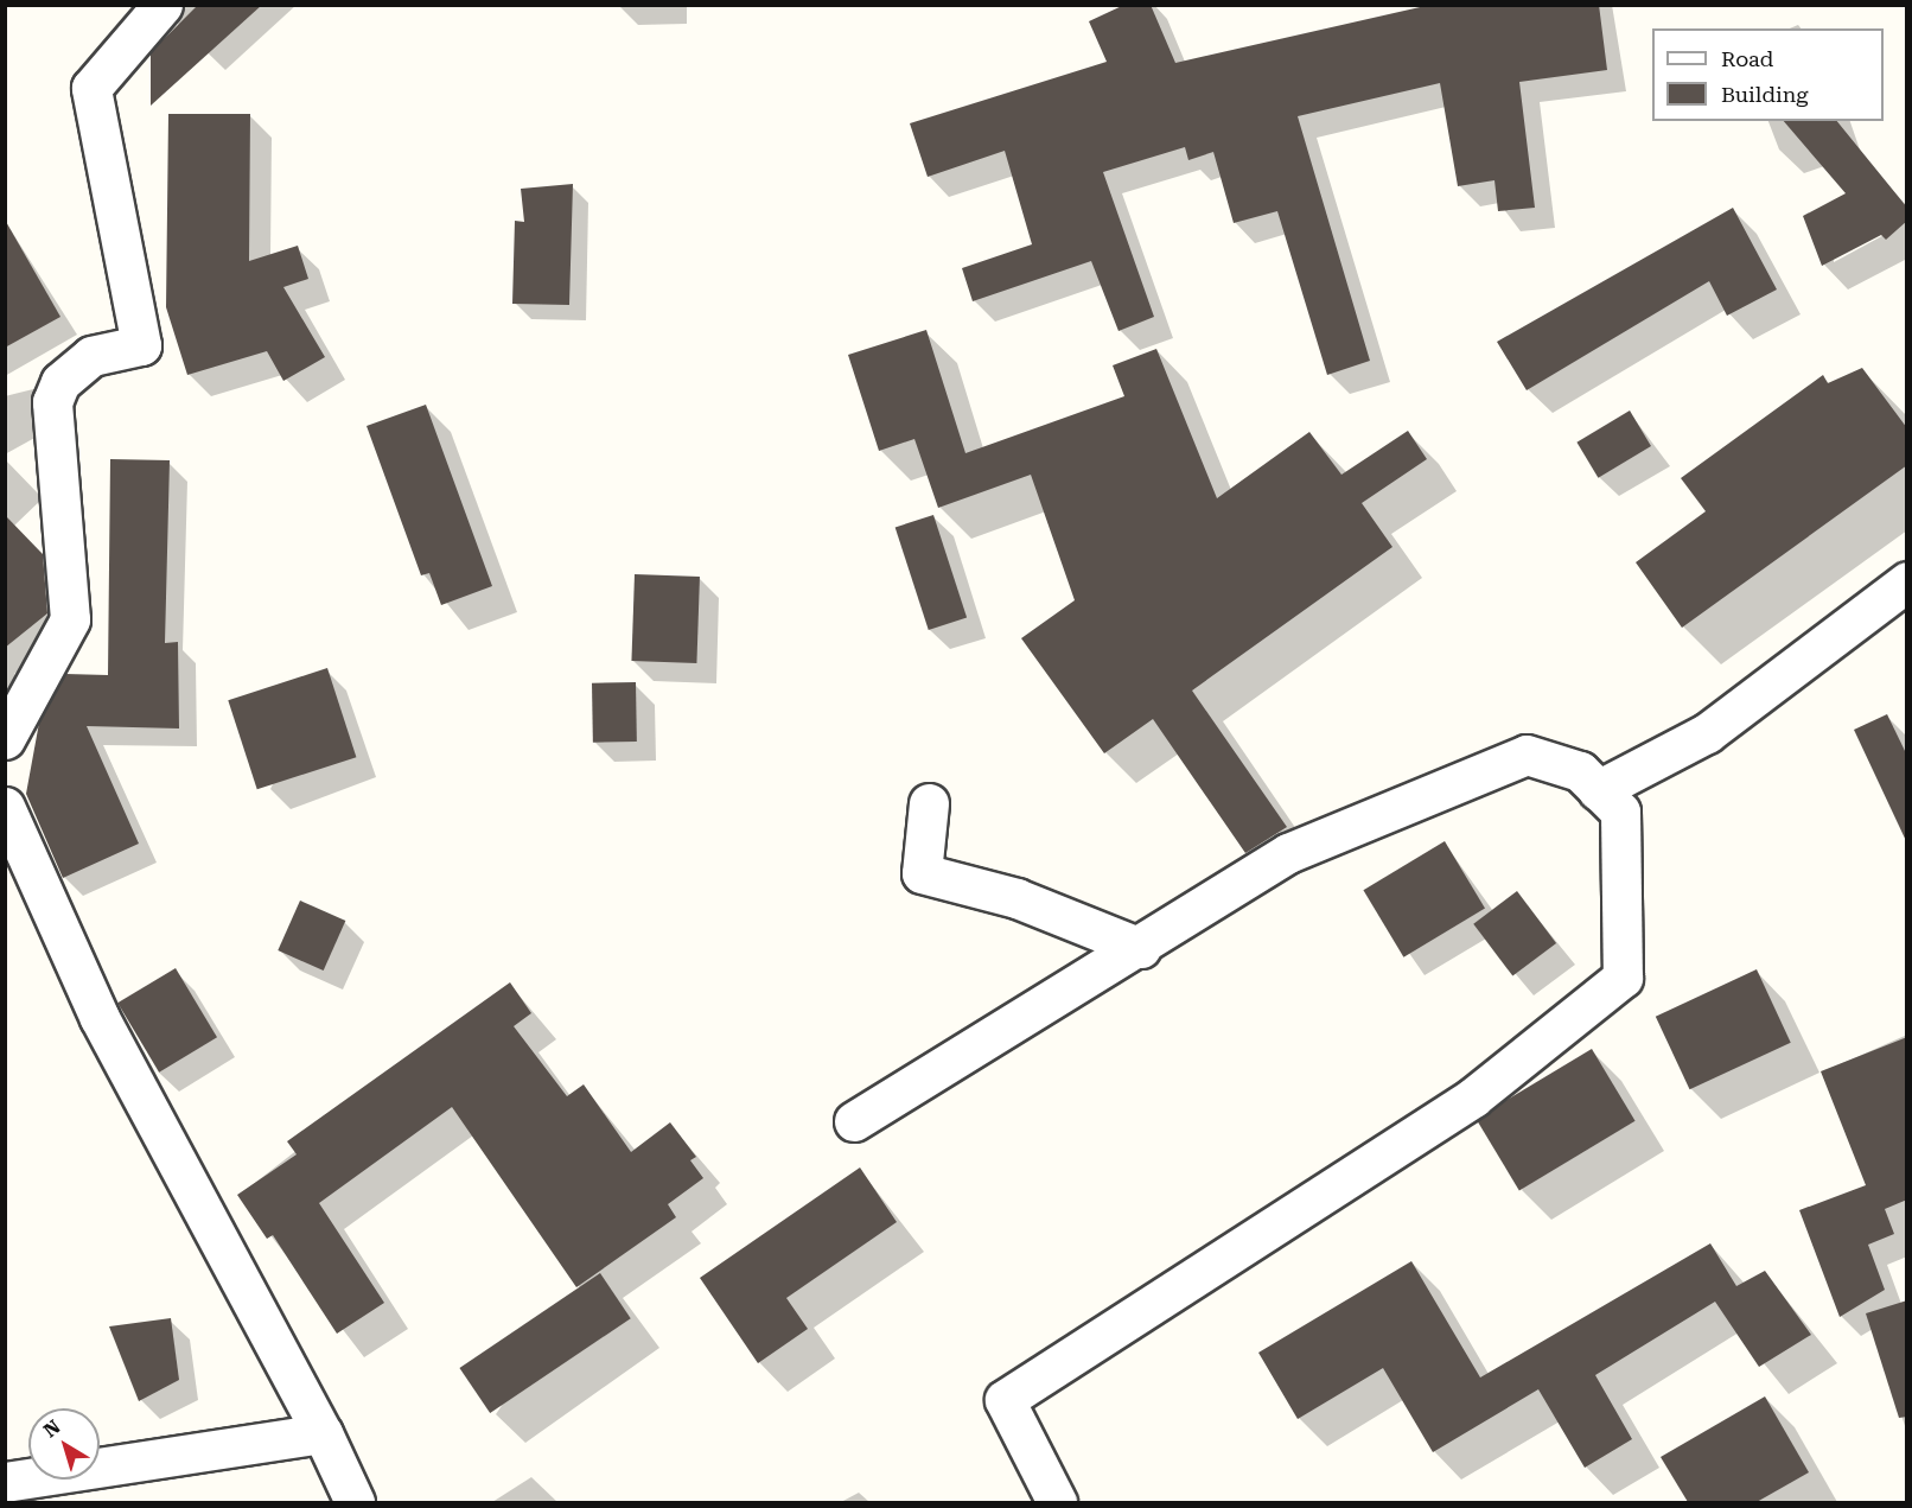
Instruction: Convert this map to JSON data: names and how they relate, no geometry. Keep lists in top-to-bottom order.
{
  "legend": ["Road", "Building"],
  "north": "top left"
}
